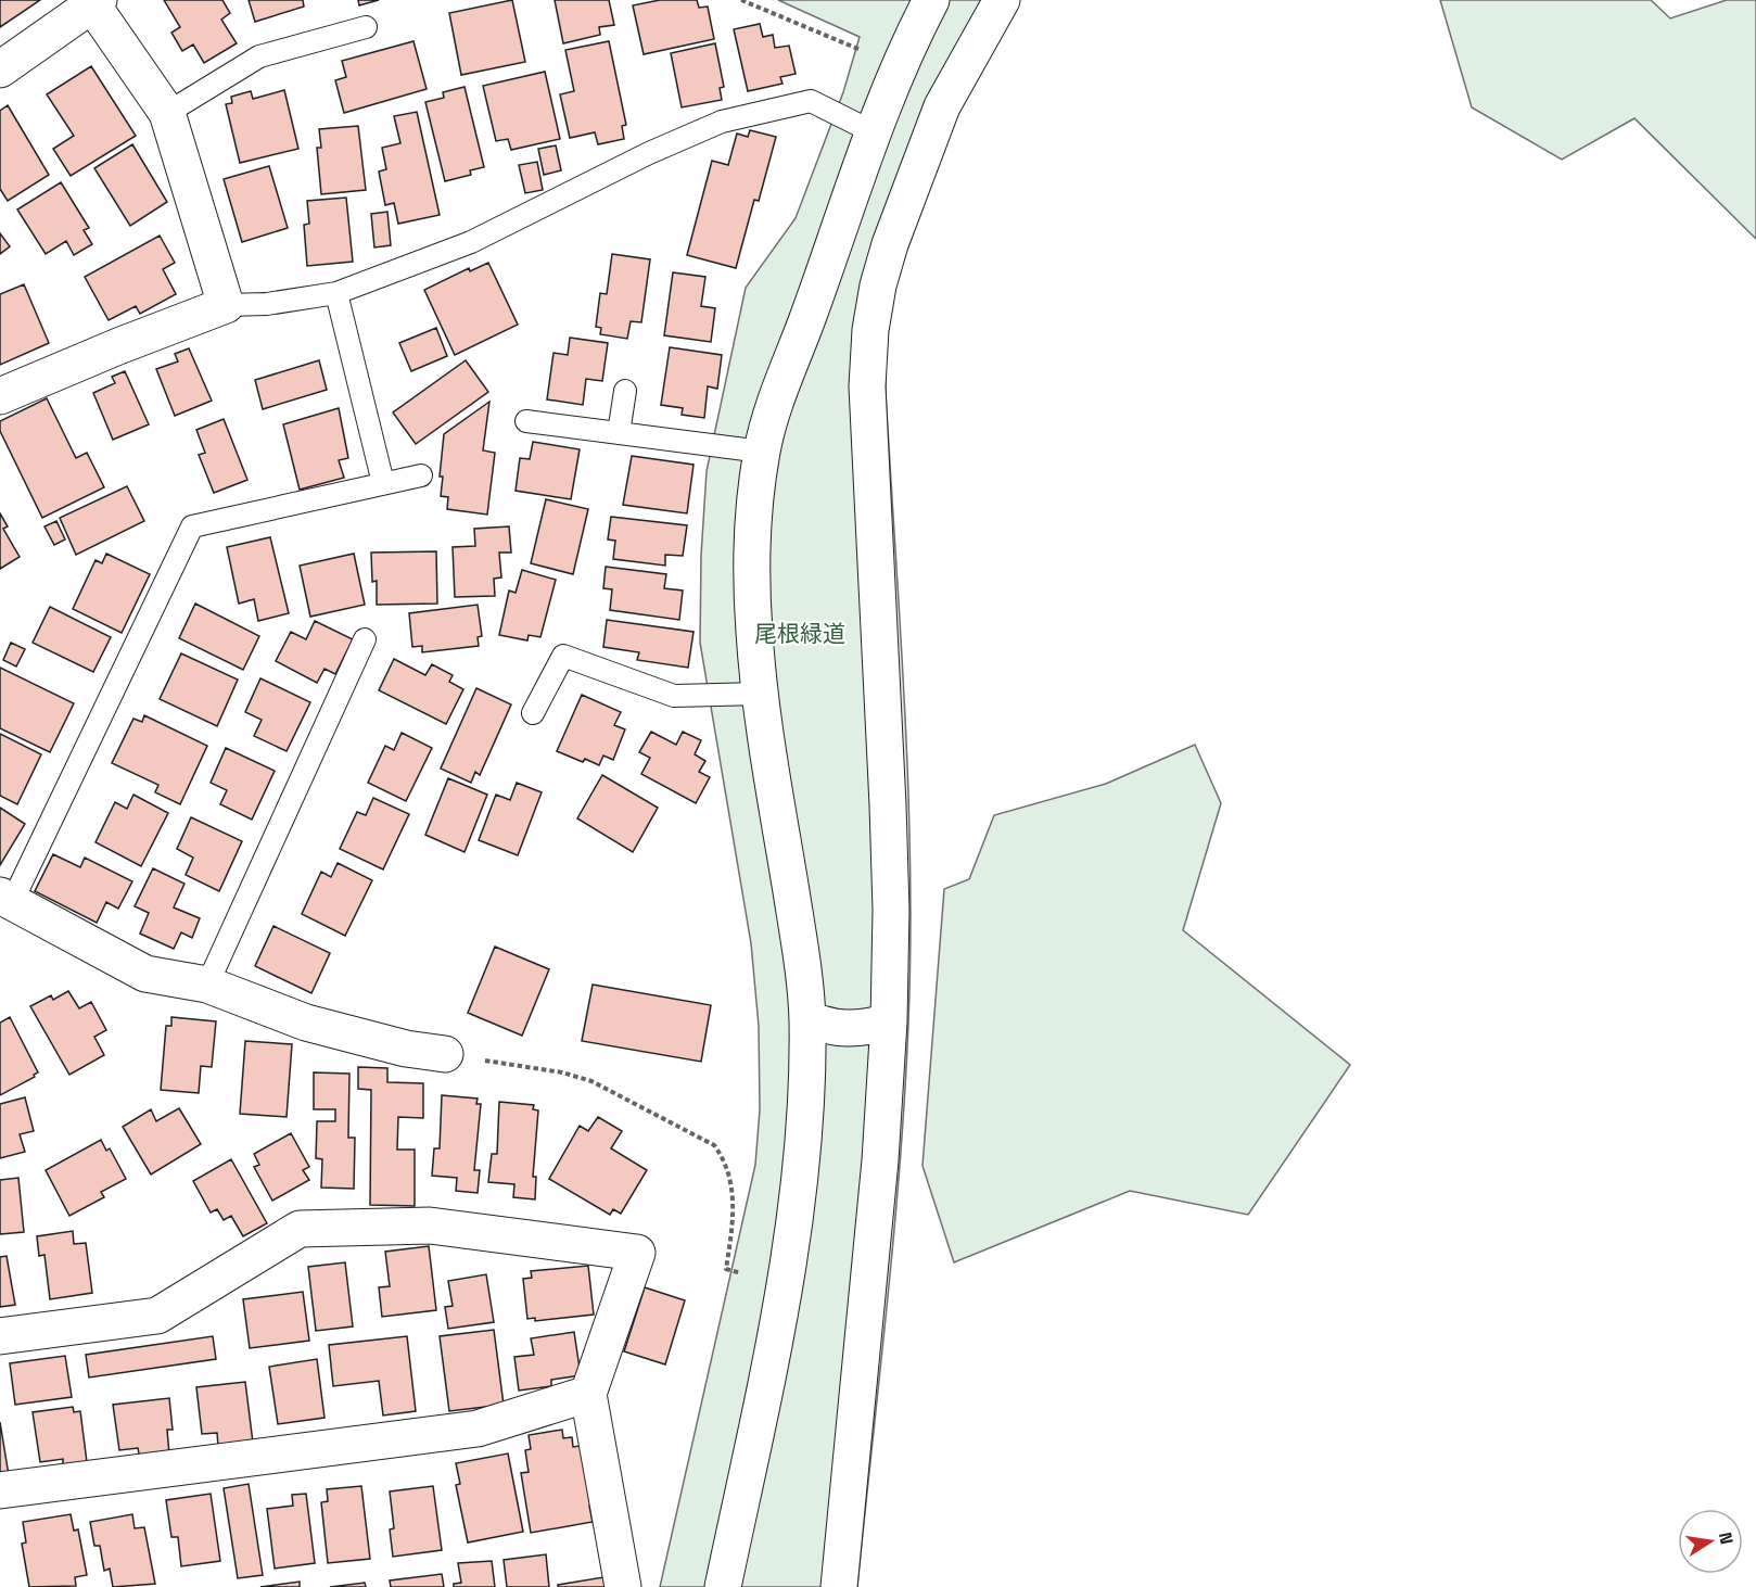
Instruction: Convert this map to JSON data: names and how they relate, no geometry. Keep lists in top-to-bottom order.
{
  "parks": ["尾根緑道"],
  "north": "right"
}
